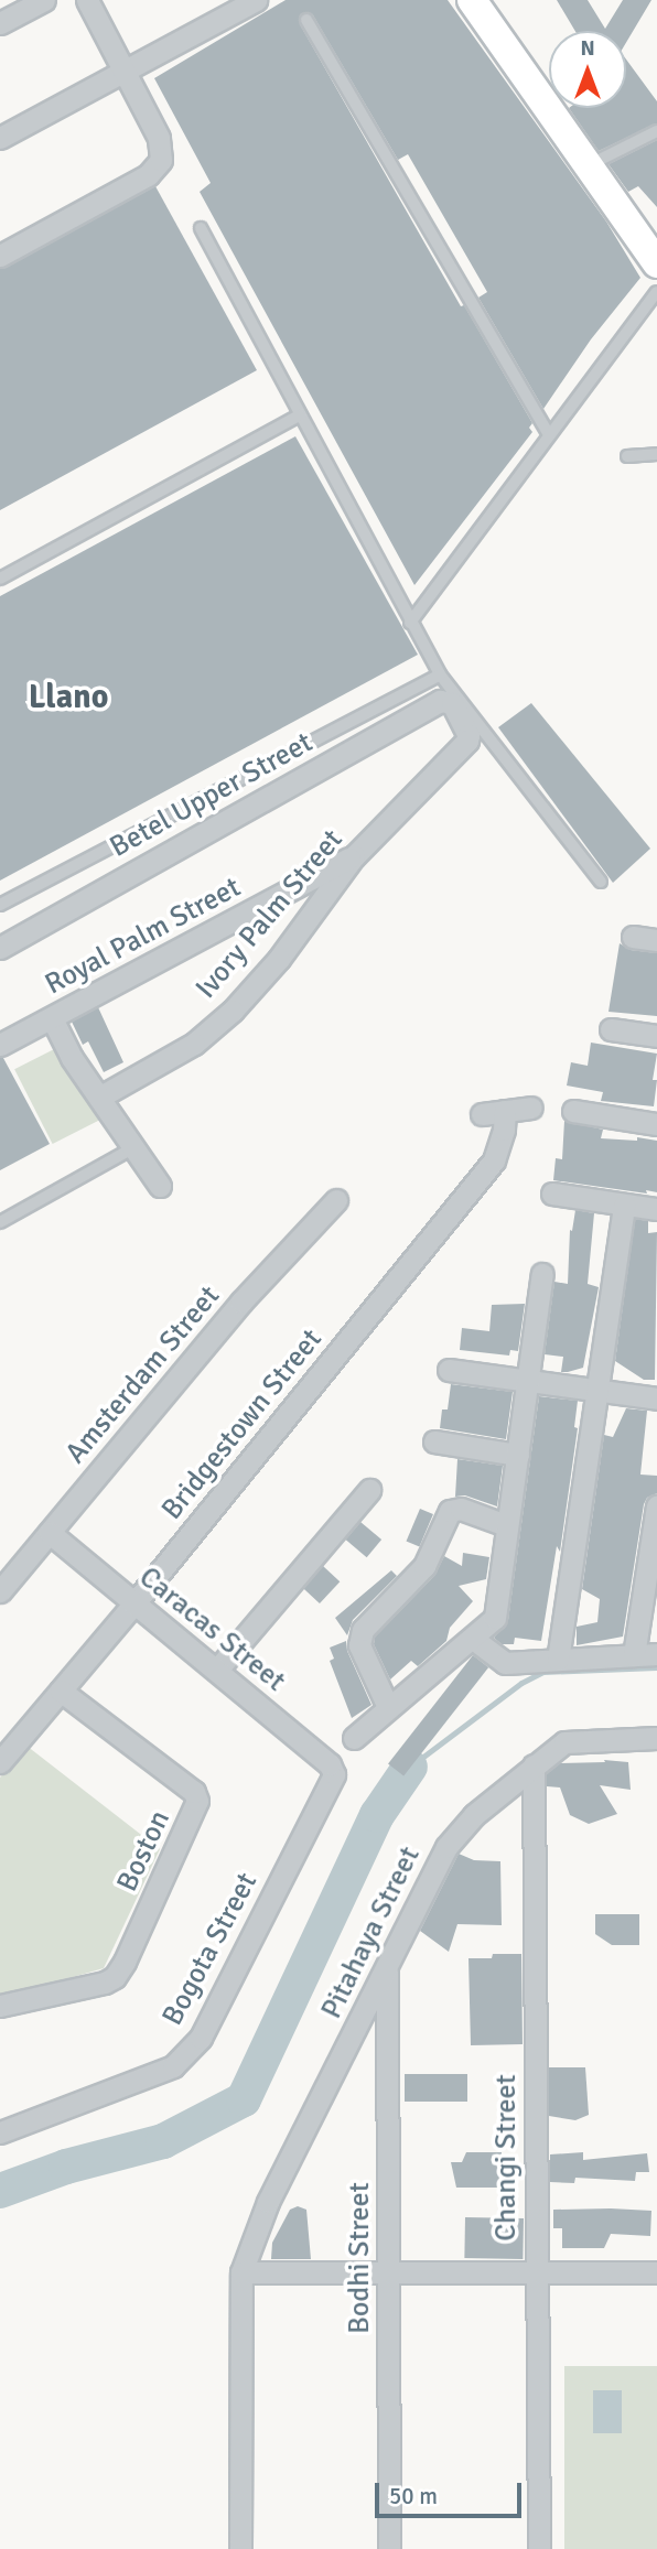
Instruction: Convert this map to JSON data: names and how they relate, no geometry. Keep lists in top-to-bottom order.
{
  "streets": {
    "street": [
      "Betel Upper Street",
      "Ivory Palm Street",
      "Royal Palm Street",
      "Amsterdam Street",
      "Bridgestown Street",
      "Caracas Street",
      "Boston",
      "Pitahaya Street",
      "Bogota Street",
      "Changi Street",
      "Bodhi Street"
    ]
  },
  "crossings": [
    ["Betel Upper Street", "Ivory Palm Street"],
    ["Ivory Palm Street", "Royal Palm Street"],
    ["Amsterdam Street", "Caracas Street"],
    ["Bridgestown Street", "Caracas Street"],
    ["Bridgestown Street", "Boston"],
    ["Caracas Street", "Bogota Street"],
    ["Pitahaya Street", "Changi Street"],
    ["Pitahaya Street", "Bodhi Street"]
  ],
  "districts": ["Llano"],
  "scale_bar": "50 m",
  "north": "top"
}
